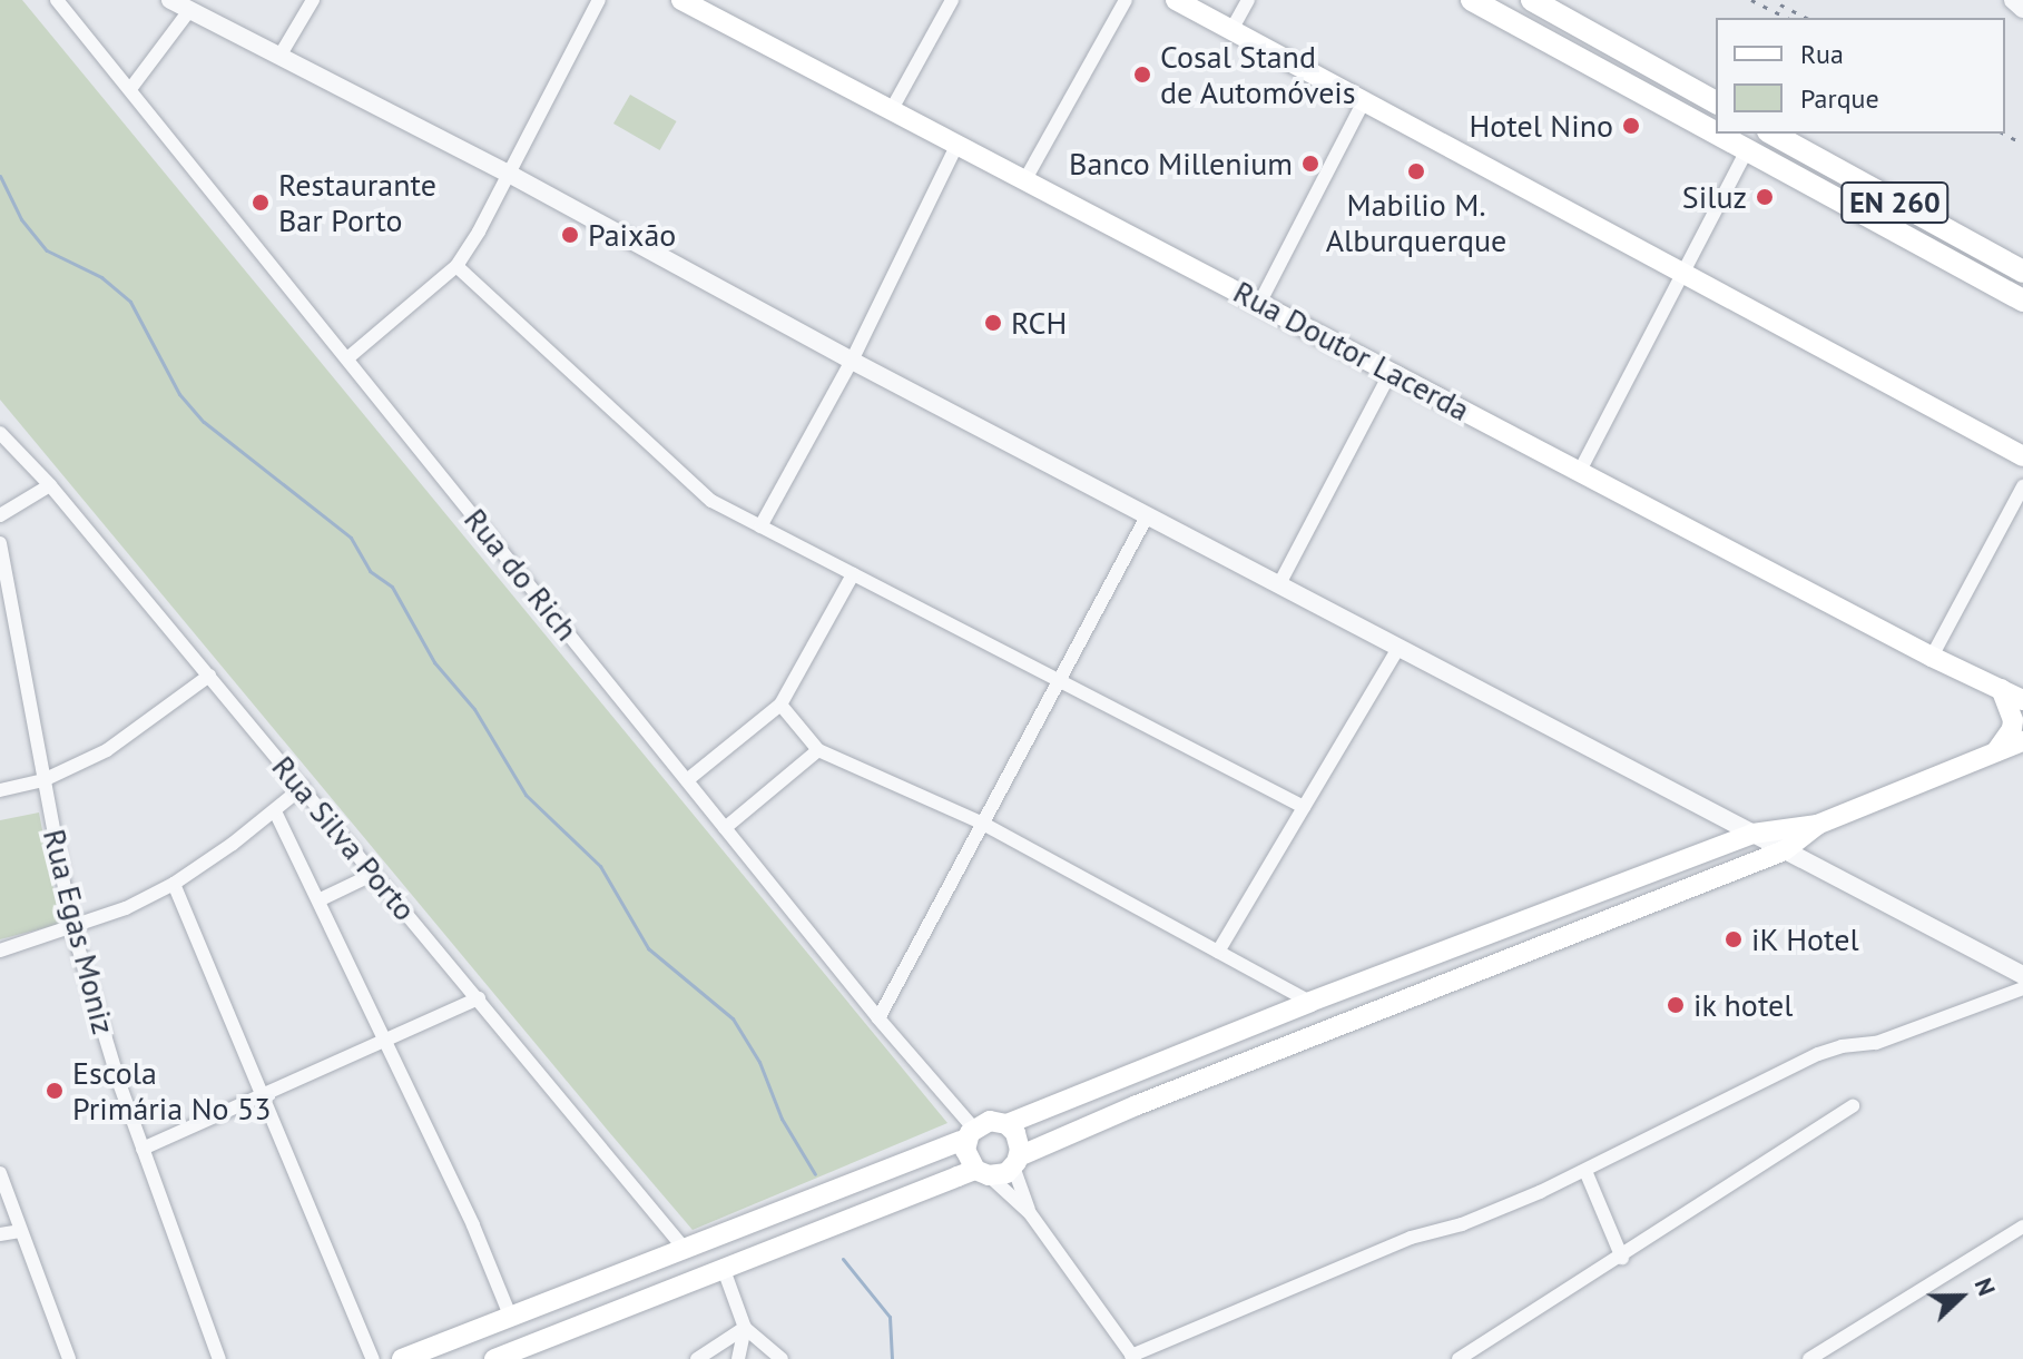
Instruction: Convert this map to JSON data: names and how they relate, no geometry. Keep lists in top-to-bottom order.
{
  "streets": {
    "main road": ["EN 260", "Rua Doutor Lacerda"],
    "street": ["Rua do Rich", "Rua Silva Porto", "Rua Egas Moniz"]
  },
  "places": [
    "Cosal Stand de Automóveis",
    "Hotel Nino",
    "Banco Millenium",
    "Mabilio M. Alburquerque",
    "Siluz",
    "Restaurante Bar Porto",
    "Paixão",
    "RCH",
    "iK Hotel",
    "ik hotel",
    "Escola Primária No 53"
  ],
  "legend": ["Rua", "Parque"],
  "north": "right"
}
